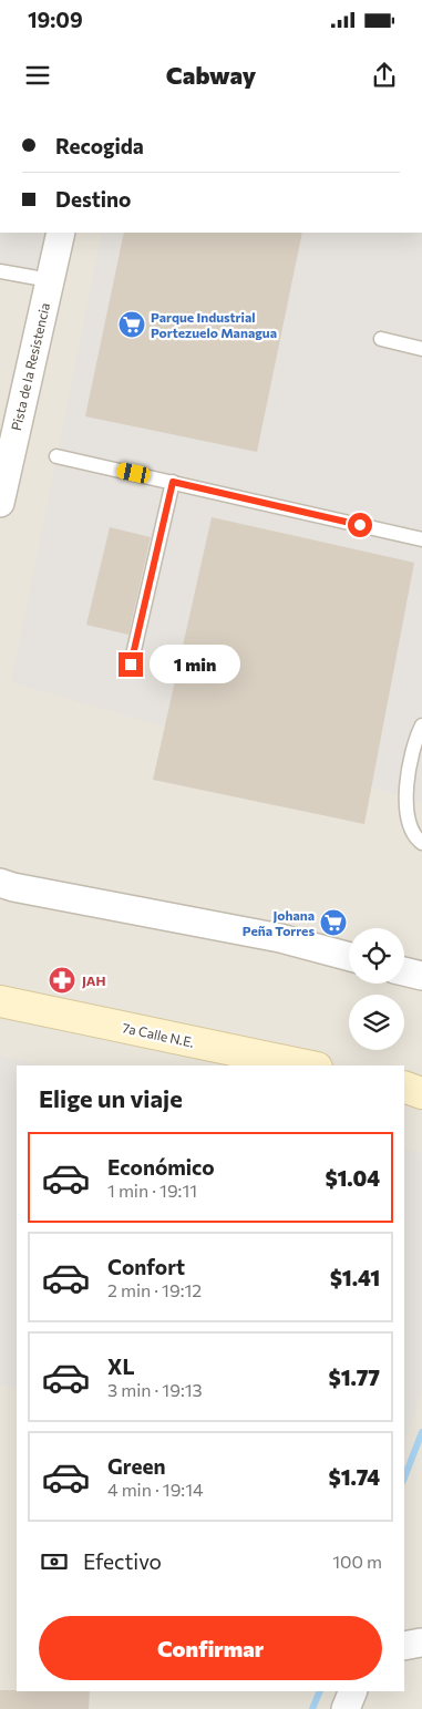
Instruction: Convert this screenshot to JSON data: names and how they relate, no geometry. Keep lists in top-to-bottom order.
{
  "streets": {
    "street": ["Pista de la Resistencia", "7a Calle N.E."]
  },
  "places": {
    "supermarket": ["Parque Industrial Portezuelo Managua", "Johana Peña Torres"],
    "pharmacy": ["JAH"]
  },
  "page": {
    "status": "19:09",
    "header": "Cabway",
    "banner": ["Recogida", "Destino"],
    "bubble": "1 min",
    "heading": "Elige un viaje",
    "list": [
      {
        "name": "Económico",
        "note": "1 min · 19:11",
        "value": "$1.04"
      },
      {
        "name": "Confort",
        "note": "2 min · 19:12",
        "value": "$1.41"
      },
      {
        "name": "XL",
        "note": "3 min · 19:13",
        "value": "$1.77"
      },
      {
        "name": "Green",
        "note": "4 min · 19:14",
        "value": "$1.74"
      }
    ],
    "pay": ["Efectivo", "100 m"],
    "buttons": "Confirmar"
  }
}
